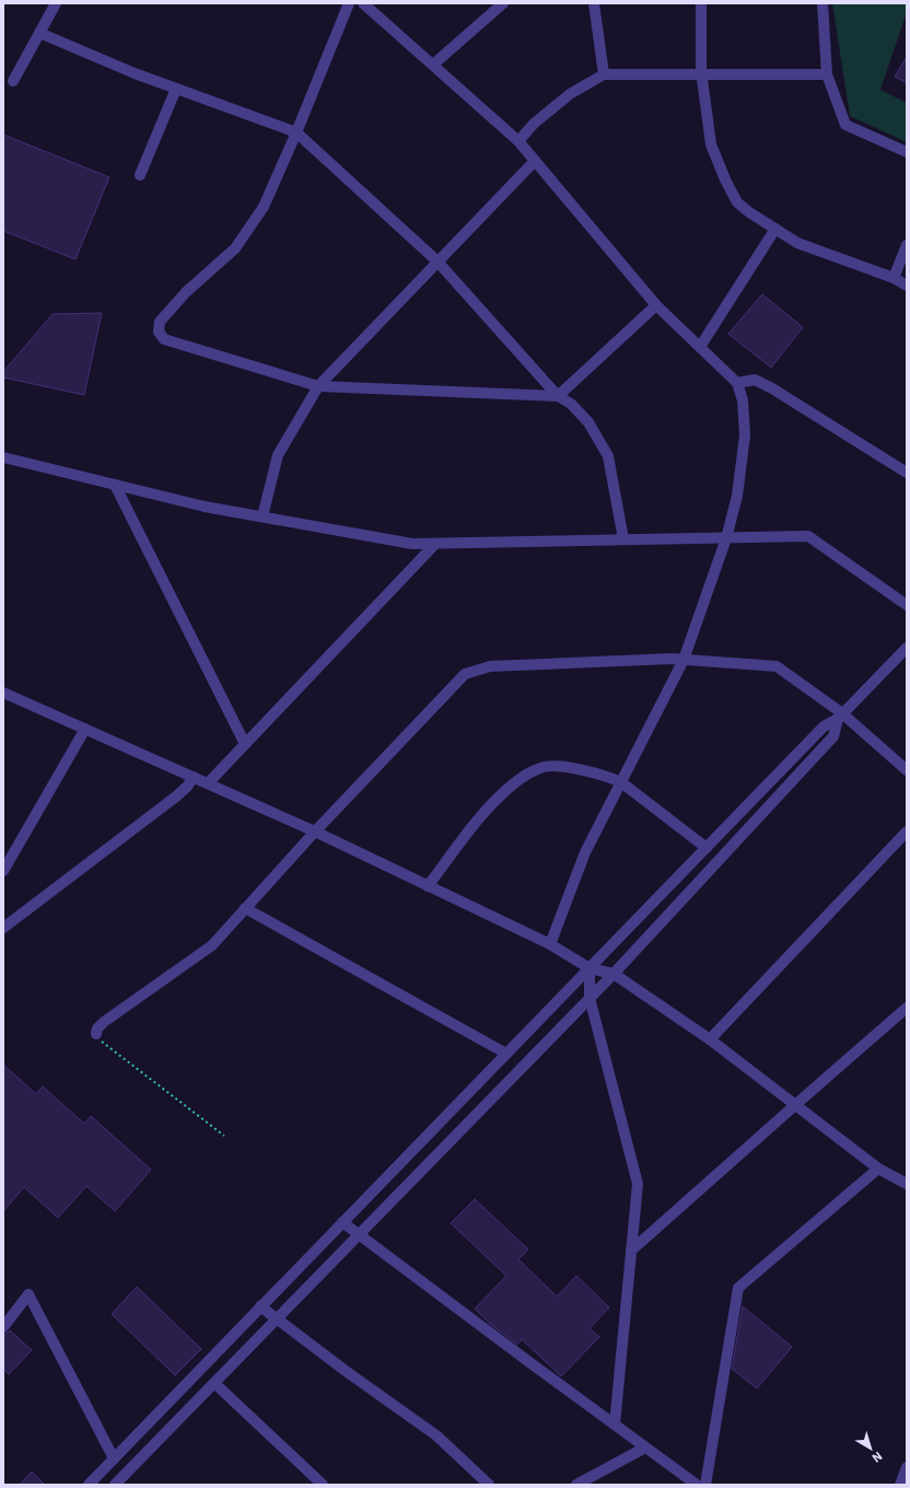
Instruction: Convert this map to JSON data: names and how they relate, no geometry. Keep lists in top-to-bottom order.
{
  "north": "bottom right"
}
